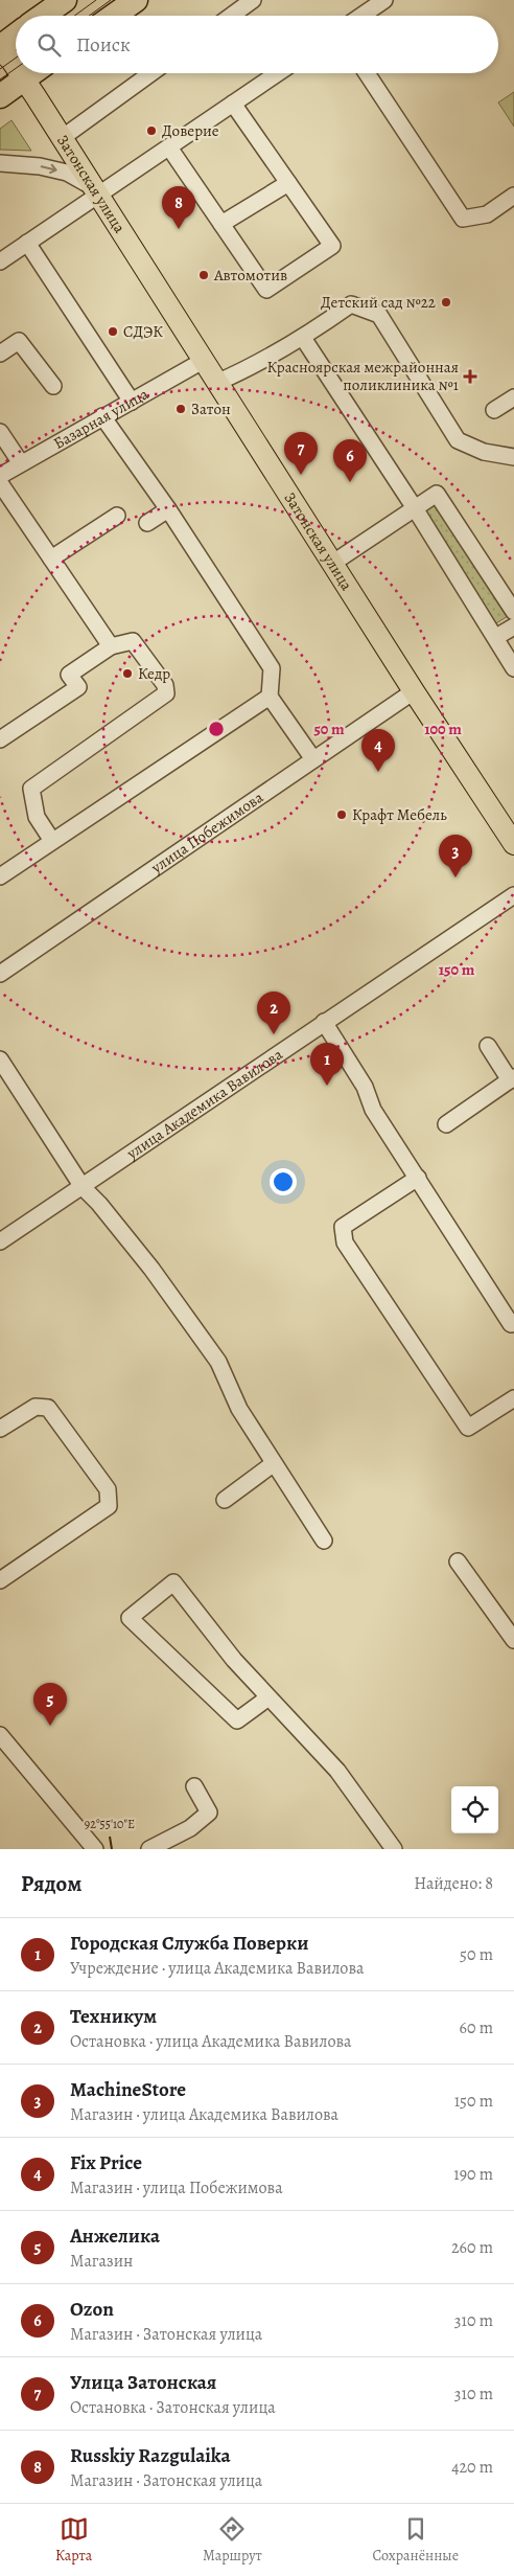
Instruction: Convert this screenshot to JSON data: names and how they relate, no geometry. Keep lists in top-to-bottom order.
{
  "streets": {
    "main road": ["Затонская улица"],
    "street": ["Базарная улица", "улица Побежимова", "улица Академика Вавилова"]
  },
  "crossings": [
    ["Затонская улица", "Базарная улица"],
    ["Затонская улица", "улица Побежимова"]
  ],
  "places": {
    "other": [
      "Доверие",
      "Автомотив",
      "Детский сад №22",
      "СДЭК",
      "Затон",
      "Кедр",
      "Крафт Мебель"
    ],
    "health": ["Красноярская межрайонная поликлиника №1"]
  },
  "page": {
    "search": "Поиск",
    "pins": [
      "8",
      "7",
      "6",
      "4",
      "3",
      "2",
      "1",
      "5"
    ],
    "heading": ["Рядом", "Найдено: 8"],
    "list": [
      {
        "mark": "1",
        "name": "Городская Служба Поверки",
        "note": "Учреждение · улица Академика Вавилова",
        "value": "50 m"
      },
      {
        "mark": "2",
        "name": "Техникум",
        "note": "Остановка · улица Академика Вавилова",
        "value": "60 m"
      },
      {
        "mark": "3",
        "name": "MachineStore",
        "note": "Магазин · улица Академика Вавилова",
        "value": "150 m"
      },
      {
        "mark": "4",
        "name": "Fix Price",
        "note": "Магазин · улица Побежимова",
        "value": "190 m"
      },
      {
        "mark": "5",
        "name": "Анжелика",
        "note": "Магазин",
        "value": "260 m"
      },
      {
        "mark": "6",
        "name": "Ozon",
        "note": "Магазин · Затонская улица",
        "value": "310 m"
      },
      {
        "mark": "7",
        "name": "Улица Затонская",
        "note": "Остановка · Затонская улица",
        "value": "310 m"
      },
      {
        "mark": "8",
        "name": "Russkiy Razgulaika",
        "note": "Магазин · Затонская улица",
        "value": "420 m"
      }
    ],
    "nav": ["Карта", "Маршрут", "Сохранённые"]
  },
  "coordinates": ["92°55'10\"E"],
  "rings": ["50 m", "100 m", "150 m"]
}
